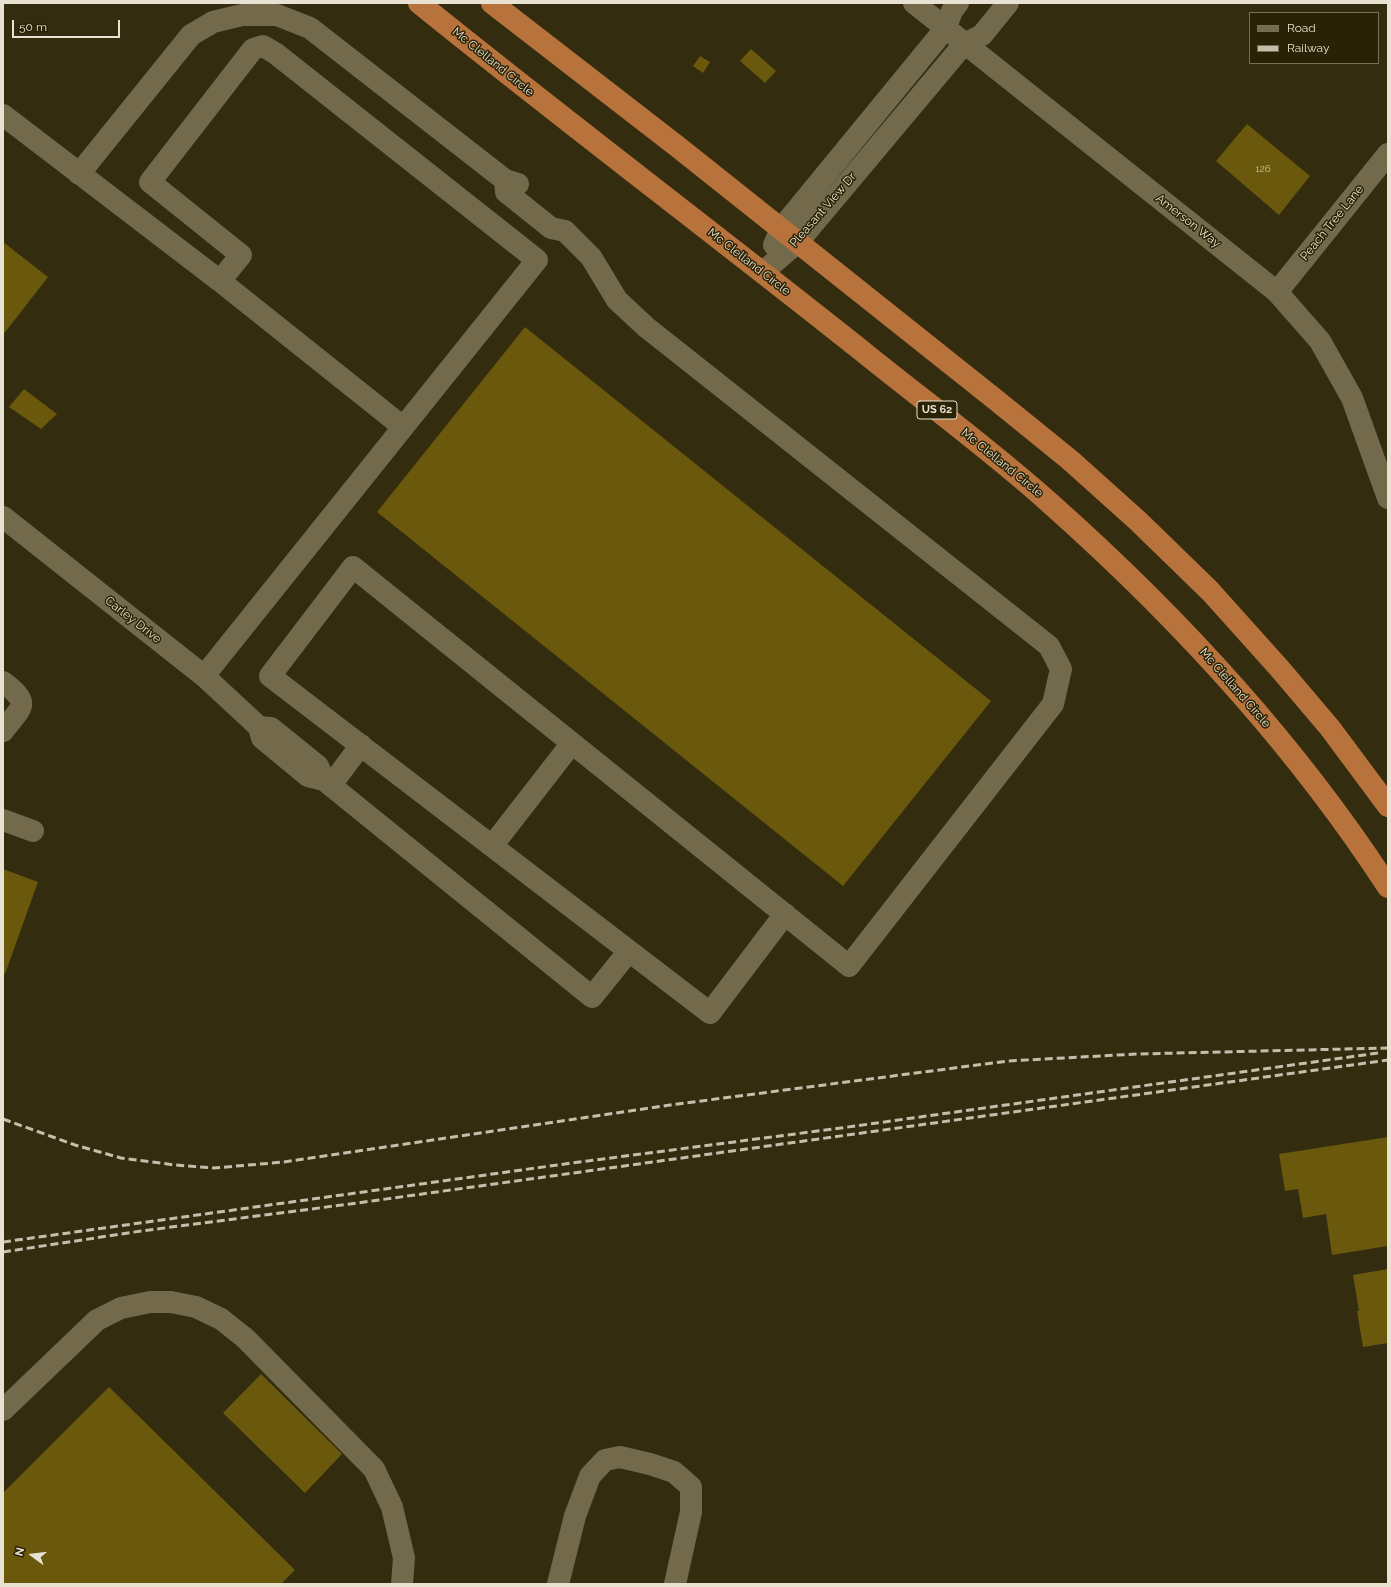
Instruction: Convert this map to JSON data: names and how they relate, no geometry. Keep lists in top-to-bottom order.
{
  "streets": {
    "highway": ["Mc Clelland Circle", "US 62"],
    "street": [
      "Pleasant View Dr",
      "Amerson Way",
      "Peach Tree Lane",
      "Carley Drive"
    ]
  },
  "crossings": [
    ["Mc Clelland Circle", "Pleasant View Dr"],
    ["Pleasant View Dr", "Amerson Way"],
    ["Amerson Way", "Peach Tree Lane"]
  ],
  "house_numbers": ["126"],
  "legend": ["Road", "Railway"],
  "scale_bar": "50 m",
  "north": "left"
}
